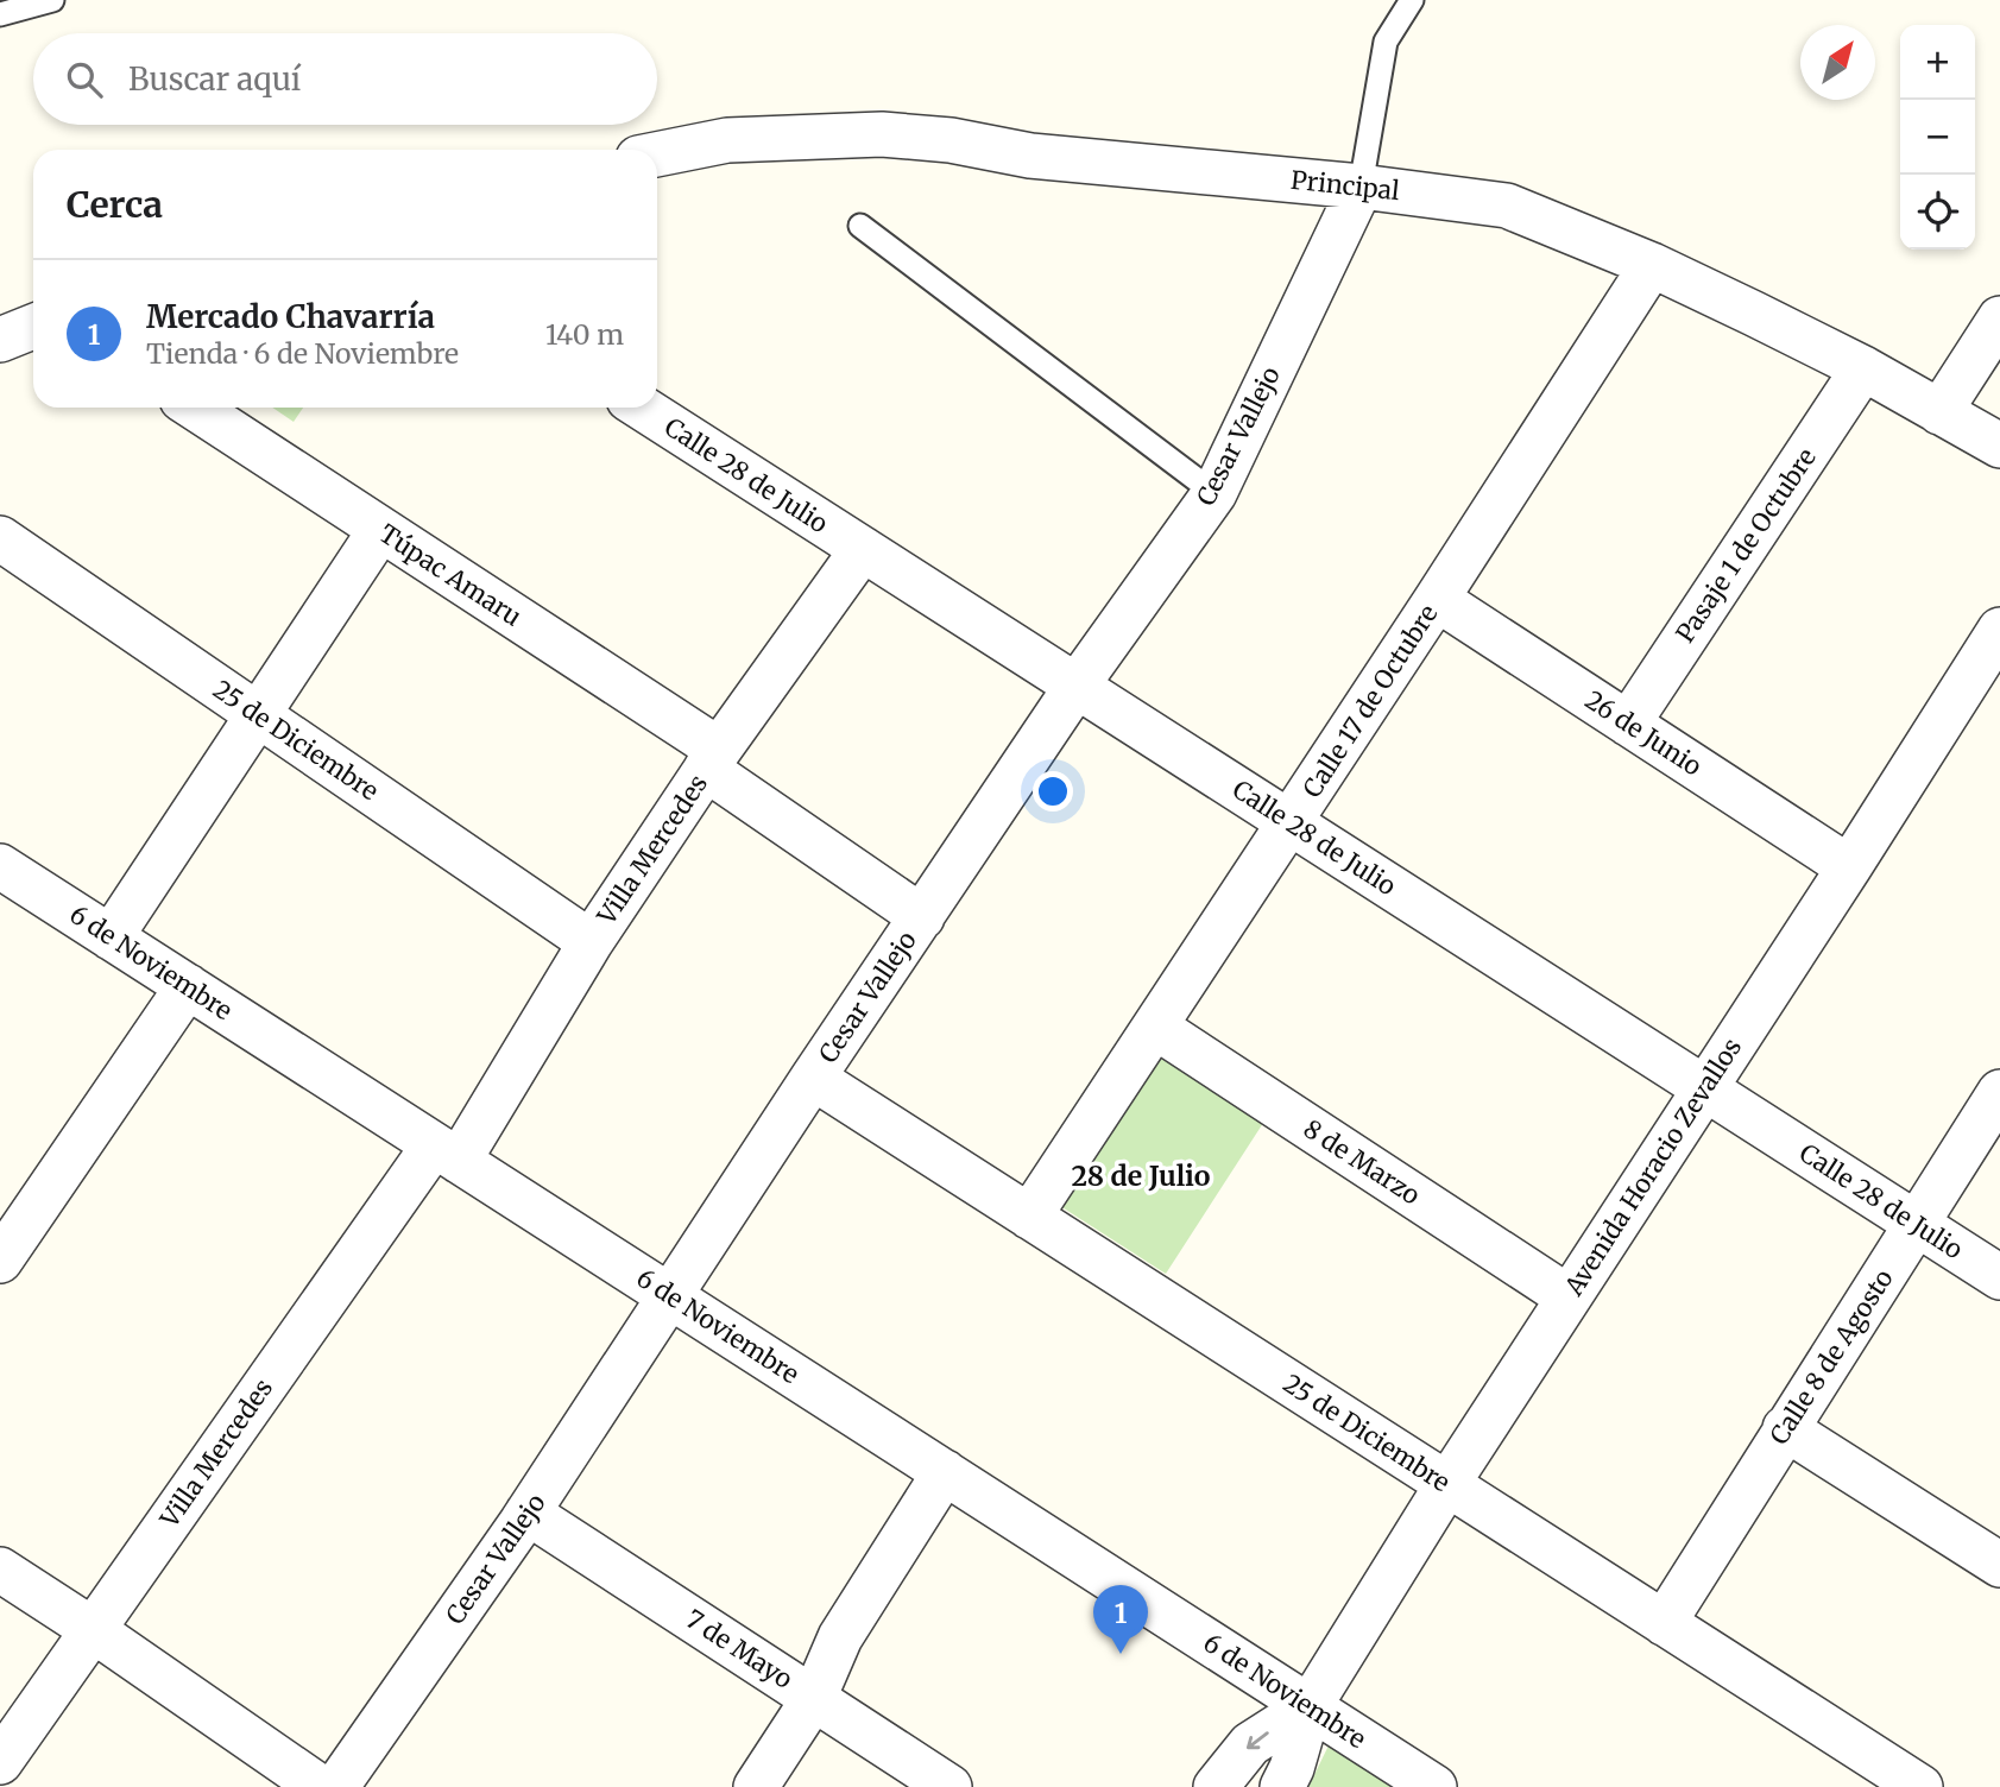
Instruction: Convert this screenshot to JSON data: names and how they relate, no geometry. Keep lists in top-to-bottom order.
{
  "streets": {
    "street": [
      "Principal",
      "Cesar Vallejo",
      "Calle 28 de Julio",
      "Pasaje 1 de Octubre",
      "Túpac Amaru",
      "Calle 17 de Octubre",
      "26 de Junio",
      "25 de Diciembre",
      "Villa Mercedes",
      "6 de Noviembre",
      "8 de Marzo",
      "Avenida Horacio Zevallos",
      "Calle 8 de Agosto",
      "7 de Mayo"
    ]
  },
  "crossings": [
    ["Principal", "Cesar Vallejo"],
    ["Principal", "Pasaje 1 de Octubre"],
    ["Principal", "Calle 17 de Octubre"],
    ["Cesar Vallejo", "Calle 28 de Julio"],
    ["Cesar Vallejo", "Túpac Amaru"],
    ["Cesar Vallejo", "25 de Diciembre"],
    ["Cesar Vallejo", "6 de Noviembre"],
    ["Cesar Vallejo", "7 de Mayo"],
    ["Calle 28 de Julio", "Calle 17 de Octubre"],
    ["Calle 28 de Julio", "Villa Mercedes"],
    ["Calle 28 de Julio", "Avenida Horacio Zevallos"],
    ["Calle 28 de Julio", "Calle 8 de Agosto"],
    ["Pasaje 1 de Octubre", "26 de Junio"],
    ["Túpac Amaru", "Villa Mercedes"],
    ["Calle 17 de Octubre", "26 de Junio"],
    ["Calle 17 de Octubre", "25 de Diciembre"],
    ["Calle 17 de Octubre", "8 de Marzo"],
    ["26 de Junio", "Avenida Horacio Zevallos"],
    ["25 de Diciembre", "Villa Mercedes"],
    ["25 de Diciembre", "Avenida Horacio Zevallos"],
    ["25 de Diciembre", "Calle 8 de Agosto"],
    ["Villa Mercedes", "6 de Noviembre"],
    ["6 de Noviembre", "Avenida Horacio Zevallos"],
    ["8 de Marzo", "Avenida Horacio Zevallos"]
  ],
  "districts": ["28 de Julio"],
  "north": "top right",
  "page": {
    "map_buttons": ["+", "−"],
    "search": "Buscar aquí",
    "heading": "Cerca",
    "list": [
      {
        "mark": "1",
        "name": "Mercado Chavarría",
        "note": "Tienda · 6 de Noviembre",
        "value": "140 m"
      }
    ],
    "pins": "1"
  }
}
